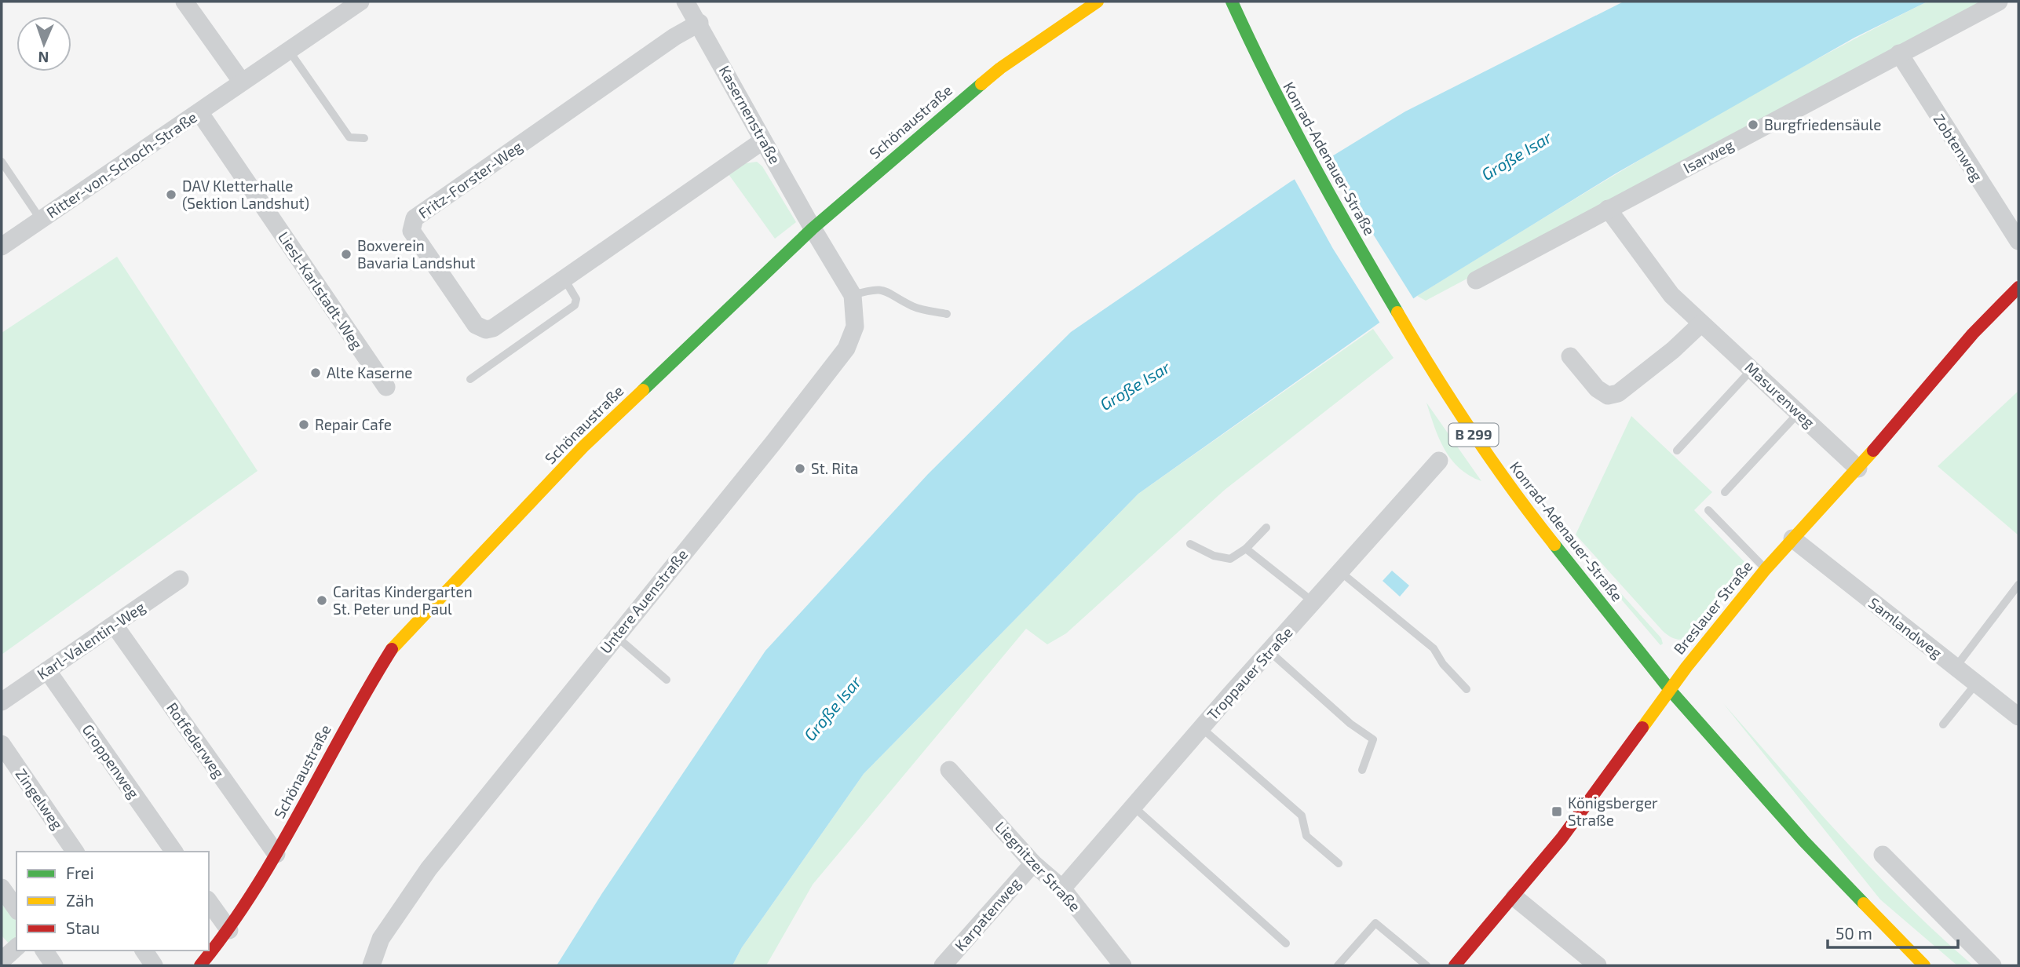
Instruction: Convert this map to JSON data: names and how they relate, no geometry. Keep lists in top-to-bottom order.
{
  "streets": {
    "street": [
      "Kasernenstraße",
      "Schönaustraße",
      "Zobtenweg",
      "Isarweg",
      "Konrad-Adenauer-Straße",
      "Ritter-von-Schoch-Straße",
      "Fritz-Forster-Weg",
      "Liesl-Karlstadt-Weg",
      "Masurenweg",
      "B 299",
      "Untere Auenstraße",
      "Breslauer Straße",
      "Samlandweg",
      "Karl-Valentin-Weg",
      "Troppauer Straße",
      "Rotfederweg",
      "Groppenweg",
      "Zingelweg",
      "Liegnitzer Straße",
      "Karpatenweg"
    ]
  },
  "crossings": [
    ["Kasernenstraße", "Schönaustraße"],
    ["Kasernenstraße", "Fritz-Forster-Weg"],
    ["Kasernenstraße", "Untere Auenstraße"],
    ["Schönaustraße", "Untere Auenstraße"],
    ["Schönaustraße", "Rotfederweg"],
    ["Zobtenweg", "Isarweg"],
    ["Isarweg", "Masurenweg"],
    ["Konrad-Adenauer-Straße", "Breslauer Straße"],
    ["Ritter-von-Schoch-Straße", "Liesl-Karlstadt-Weg"],
    ["Masurenweg", "Breslauer Straße"],
    ["Breslauer Straße", "Samlandweg"],
    ["Karl-Valentin-Weg", "Rotfederweg"],
    ["Karl-Valentin-Weg", "Groppenweg"],
    ["Troppauer Straße", "Liegnitzer Straße"],
    ["Liegnitzer Straße", "Karpatenweg"]
  ],
  "water": ["Große Isar"],
  "places": {
    "other": [
      "Burgfriedensäule",
      "DAV Kletterhalle (Sektion Landshut)",
      "Boxverein Bavaria Landshut",
      "Alte Kaserne",
      "Repair Cafe",
      "St. Rita",
      "Caritas Kindergarten St. Peter und Paul"
    ],
    "transit": ["Königsberger Straße"]
  },
  "legend": ["Frei", "Zäh", "Stau"],
  "scale_bar": "50 m",
  "north": "bottom"
}
